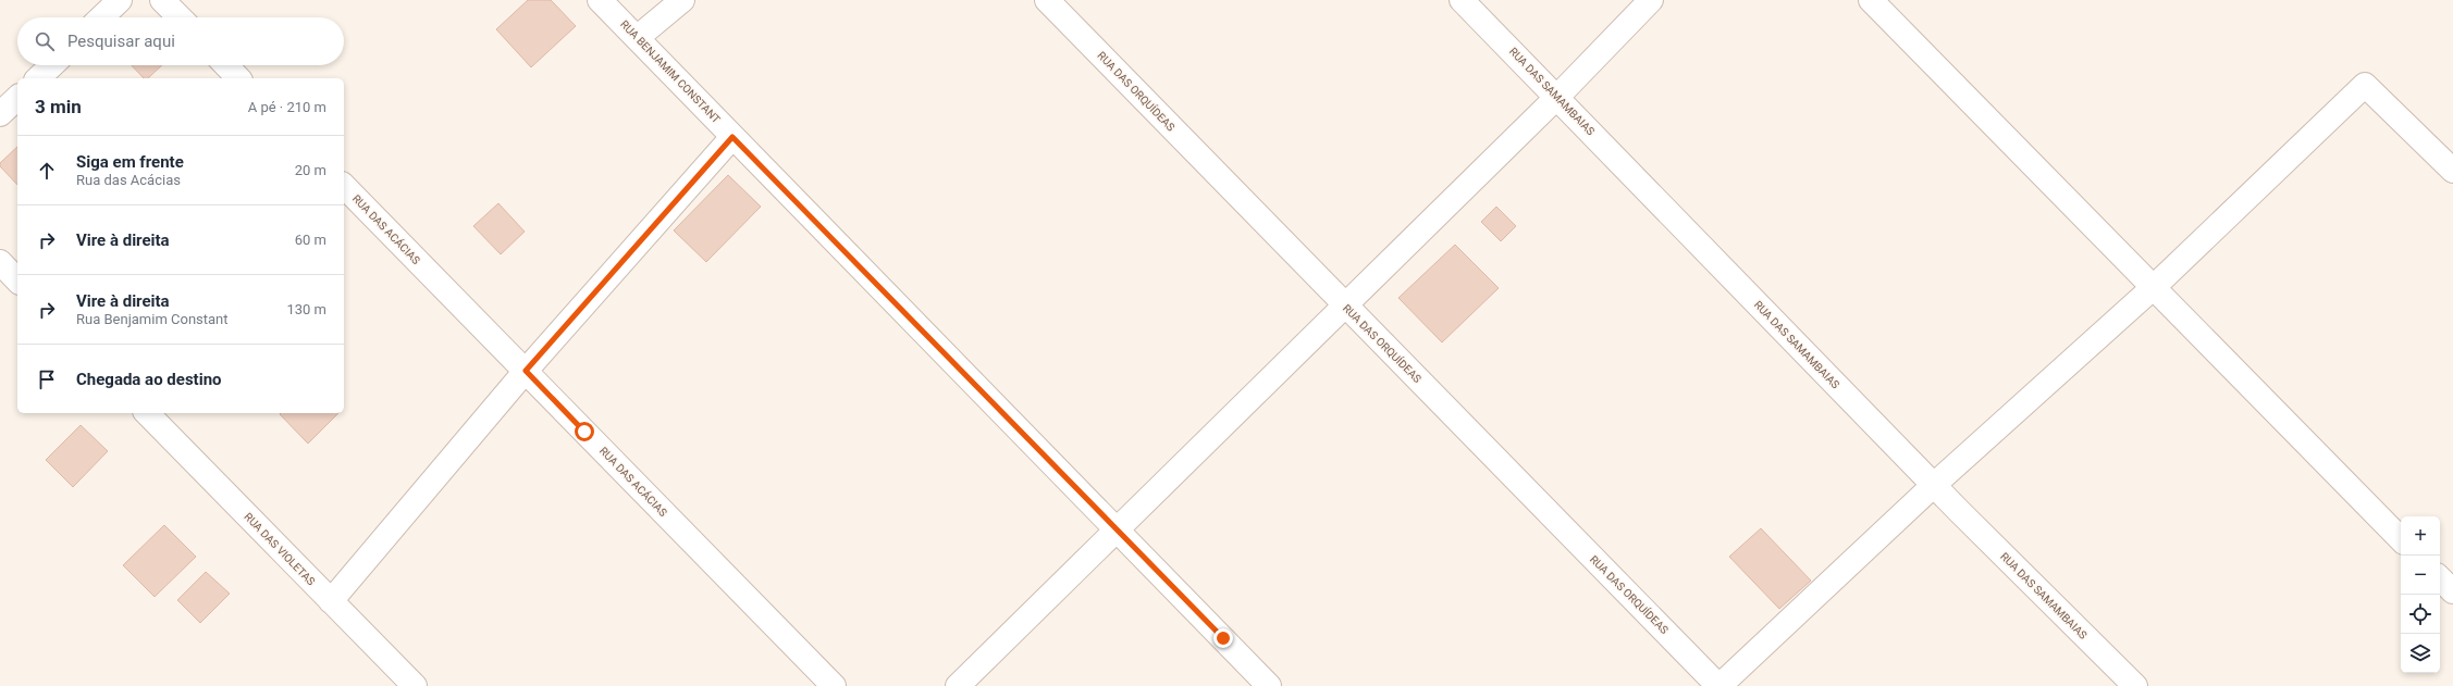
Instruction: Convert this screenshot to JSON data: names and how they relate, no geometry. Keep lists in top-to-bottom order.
{
  "streets": {
    "street": [
      "RUA BENJAMIM CONSTANT",
      "RUA DAS ORQUÍDEAS",
      "RUA DAS SAMAMBAIAS",
      "RUA DAS ACÁCIAS",
      "RUA DAS VIOLETAS"
    ]
  },
  "page": {
    "search": "Pesquisar aqui",
    "heading": ["3 min", "A pé · 210 m"],
    "list": [
      ["Siga em frente", "Rua das Acácias", "20 m"],
      ["Vire à direita", "60 m"],
      ["Vire à direita", "Rua Benjamim Constant", "130 m"],
      "Chegada ao destino"
    ],
    "map_buttons": ["+", "−"]
  }
}
